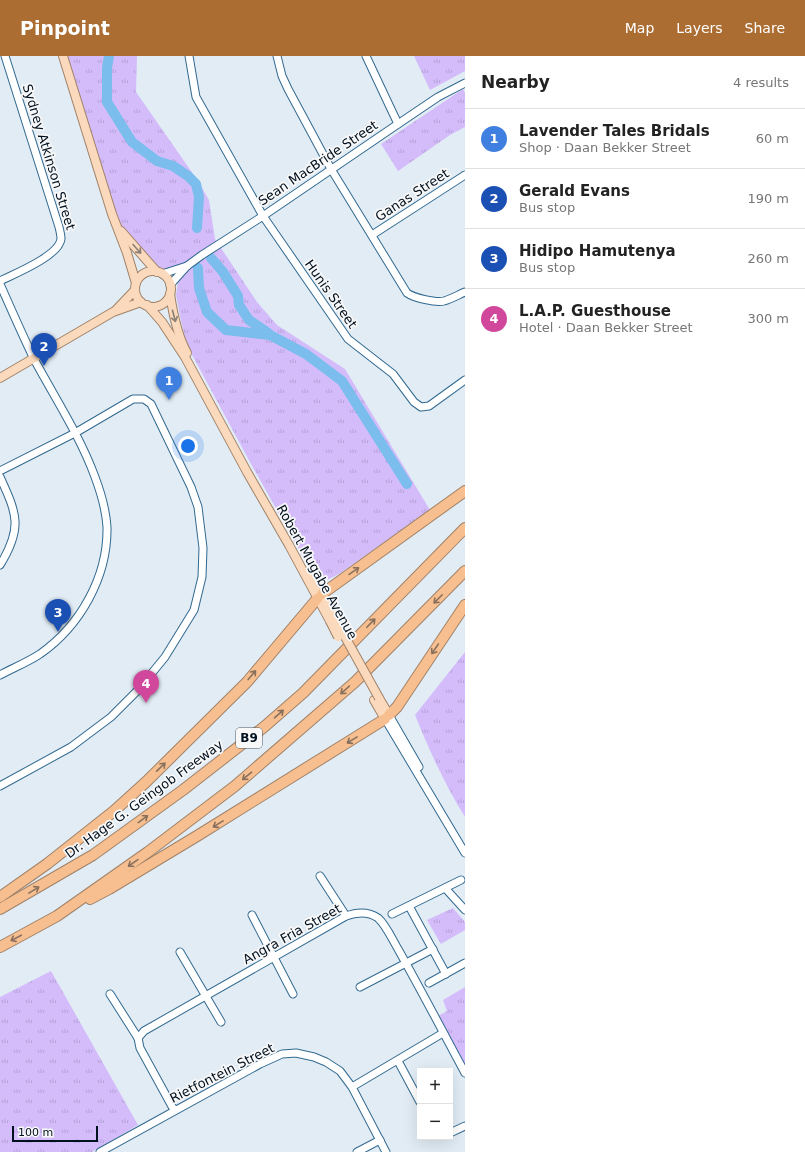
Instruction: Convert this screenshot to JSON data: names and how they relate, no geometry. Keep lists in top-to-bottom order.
{
  "streets": {
    "highway": ["B9", "Dr. Hage G. Geingob Freeway"],
    "main road": ["Robert Mugabe Avenue"],
    "street": [
      "Sydney Atkinson Street",
      "Sean MacBride Street",
      "Ganas Street",
      "Hunis Street",
      "Angra Fria Street",
      "Rietfontein Street"
    ]
  },
  "crossings": [
    ["Sean MacBride Street", "Ganas Street"],
    ["Sean MacBride Street", "Hunis Street"],
    ["Sean MacBride Street", "Robert Mugabe Avenue"]
  ],
  "scale_bar": "100 m",
  "page": {
    "header": "Pinpoint",
    "nav": ["Map", "Layers", "Share"],
    "heading": ["Nearby", "4 results"],
    "list": [
      {
        "mark": "1",
        "name": "Lavender Tales Bridals",
        "note": "Shop · Daan Bekker Street",
        "value": "60 m"
      },
      {
        "mark": "2",
        "name": "Gerald Evans",
        "note": "Bus stop",
        "value": "190 m"
      },
      {
        "mark": "3",
        "name": "Hidipo Hamutenya",
        "note": "Bus stop",
        "value": "260 m"
      },
      {
        "mark": "4",
        "name": "L.A.P. Guesthouse",
        "note": "Hotel · Daan Bekker Street",
        "value": "300 m"
      }
    ],
    "pins": [
      "2",
      "1",
      "3",
      "4"
    ],
    "map_buttons": ["+", "−"],
    "scale": "100 m"
  }
}
